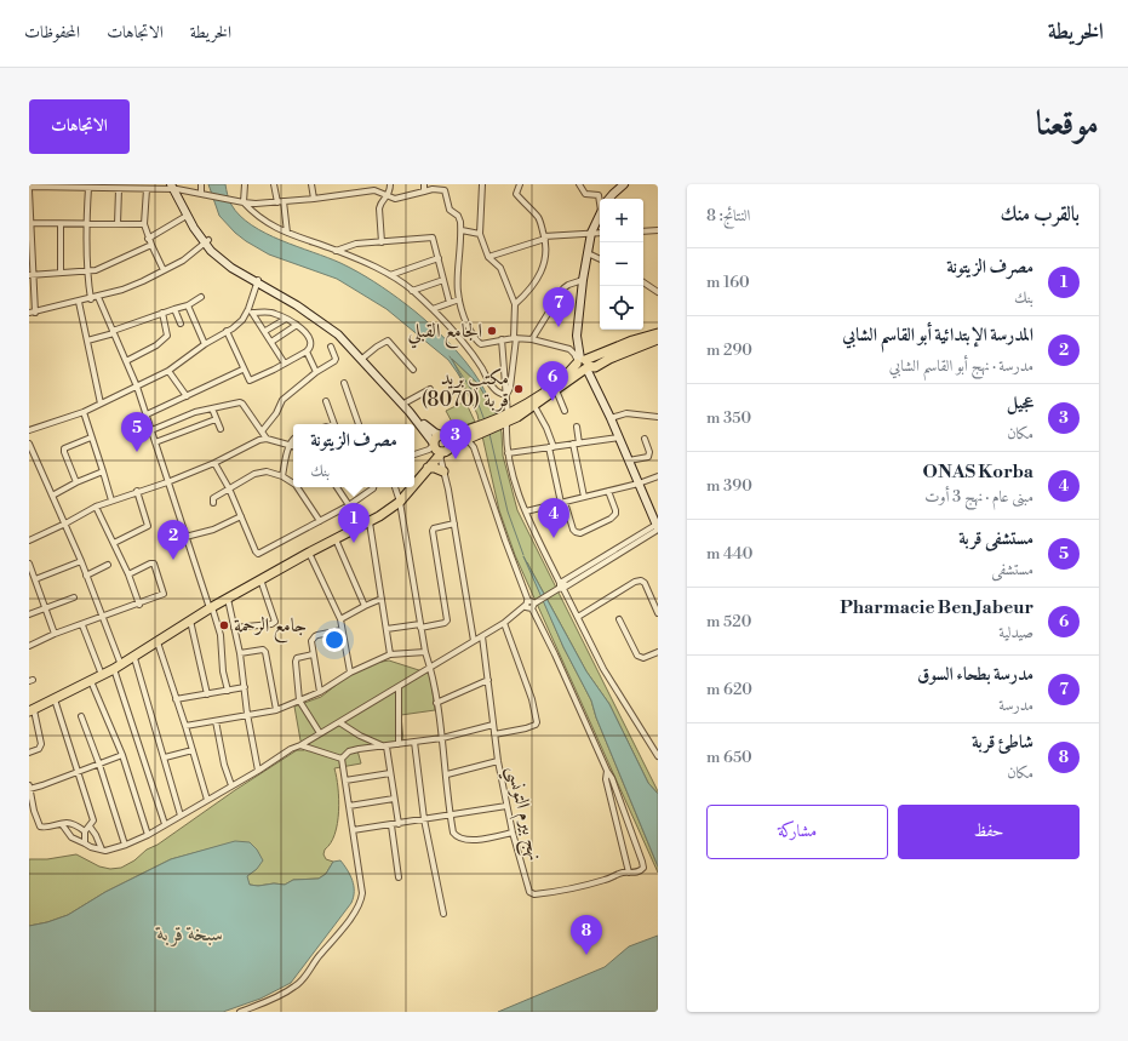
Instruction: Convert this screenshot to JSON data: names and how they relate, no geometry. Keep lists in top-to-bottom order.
{
  "streets": {
    "street": ["نهج بيرم التونسي"]
  },
  "water": ["سبخة قربة"],
  "places": ["الجامع القبلي", "مكتب بريد قربة (8070)", "جامع الرحمة"],
  "page": {
    "header": "الخريطة",
    "nav": ["الخريطة", "الاتجاهات", "المحفوظات"],
    "title": "موقعنا",
    "buttons": [
      "الاتجاهات",
      ["حفظ", "مشاركة"]
    ],
    "heading": ["بالقرب منك", "النتائج: 8"],
    "map_buttons": ["+", "−"],
    "list": [
      {
        "mark": "1",
        "name": "مصرف الزيتونة",
        "note": "بنك",
        "value": "160 m"
      },
      {
        "mark": "2",
        "name": "المدرسة الإبتدائية أبو القاسم الشابي",
        "note": "مدرسة · نهج أبو القاسم الشابي",
        "value": "290 m"
      },
      {
        "mark": "3",
        "name": "عجيل",
        "note": "مكان",
        "value": "350 m"
      },
      {
        "mark": "4",
        "name": "ONAS Korba",
        "note": "مبنى عام · نهج 3 أوت",
        "value": "390 m"
      },
      {
        "mark": "5",
        "name": "مستشفى قربة",
        "note": "مستشفى",
        "value": "440 m"
      },
      {
        "mark": "6",
        "name": "Pharmacie Ben Jabeur",
        "note": "صيدلية",
        "value": "520 m"
      },
      {
        "mark": "7",
        "name": "مدرسة بطحاء السوق",
        "note": "مدرسة",
        "value": "620 m"
      },
      {
        "mark": "8",
        "name": "شاطئ قربة",
        "note": "مكان",
        "value": "650 m"
      }
    ],
    "pins": [
      "7",
      "6",
      "5",
      "3",
      "4",
      "1",
      "2",
      "8"
    ],
    "popup": ["مصرف الزيتونة", "بنك"]
  }
}
